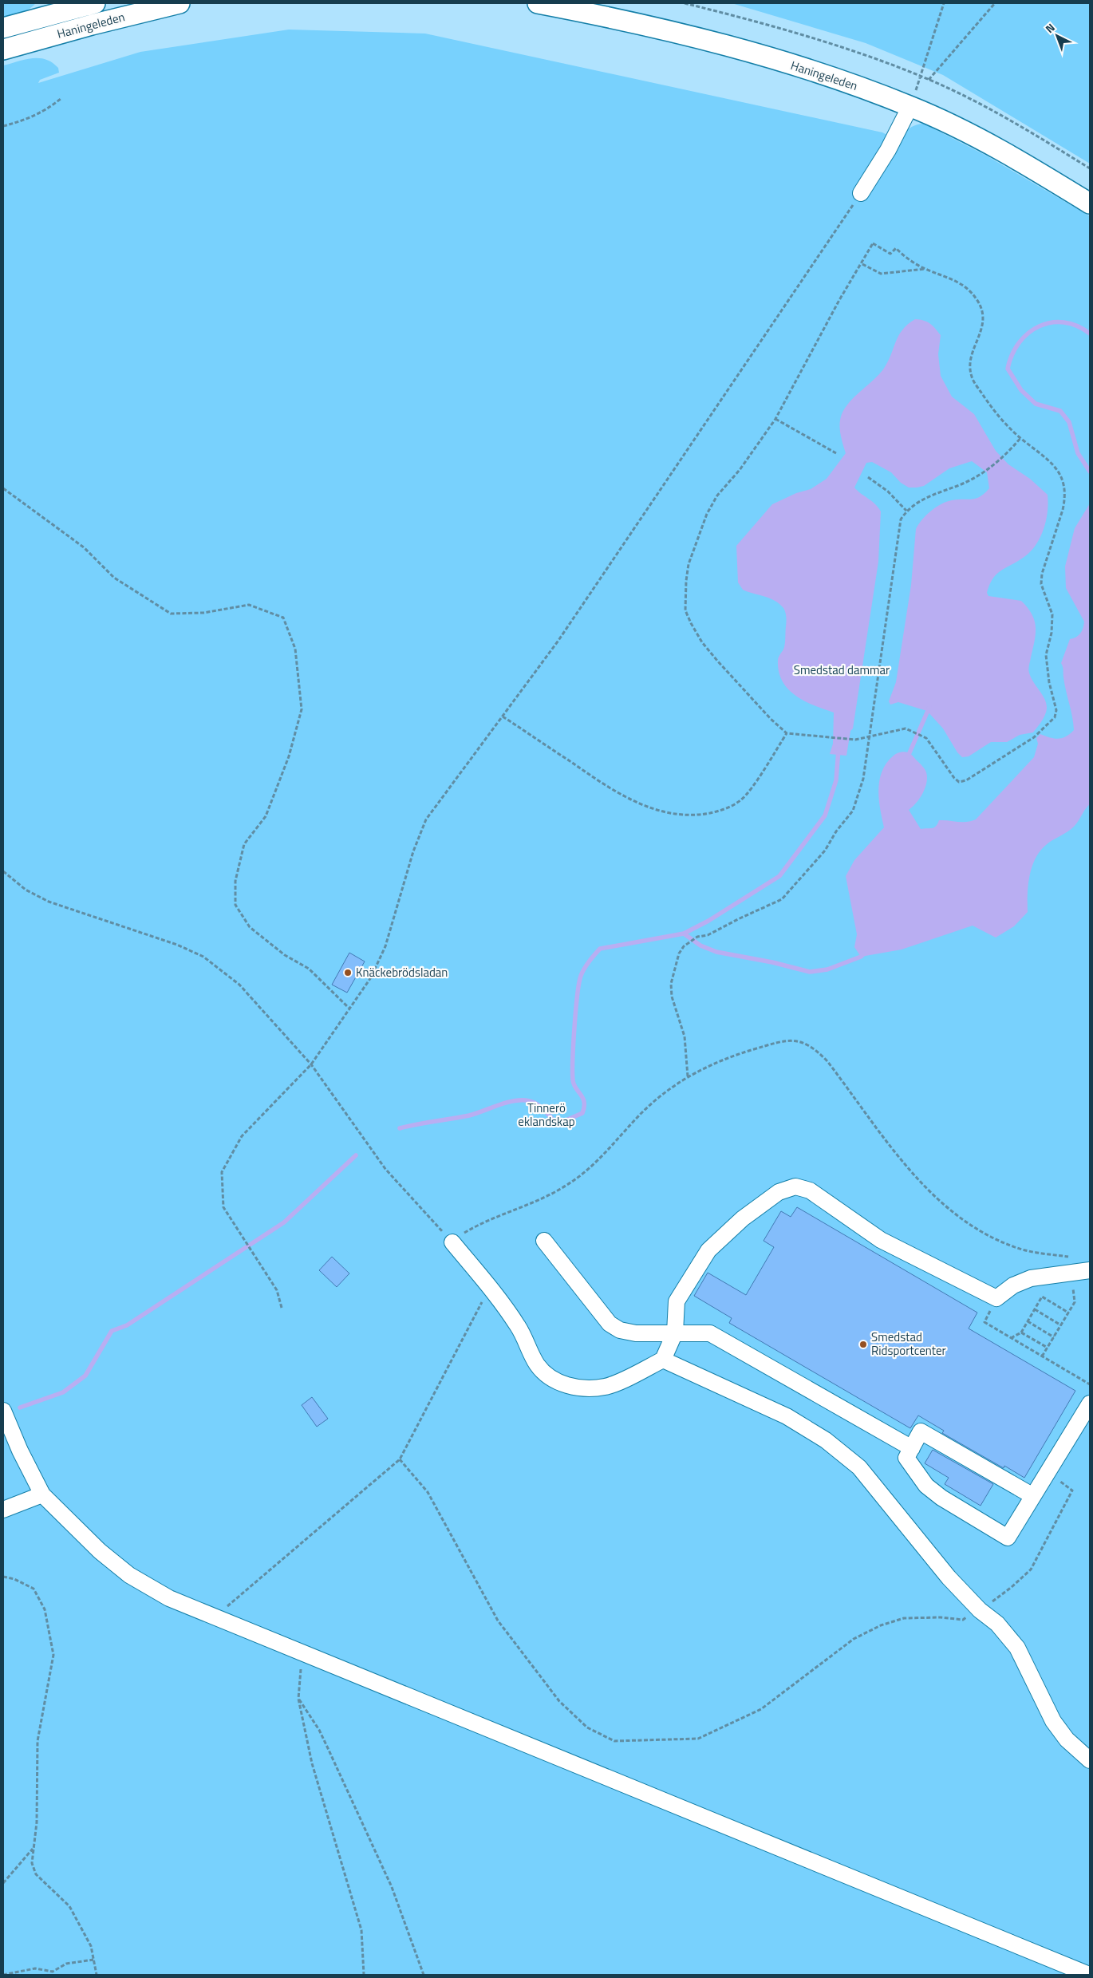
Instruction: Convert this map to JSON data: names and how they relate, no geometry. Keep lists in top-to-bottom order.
{
  "streets": {
    "main road": ["Haningeleden"]
  },
  "parks": ["Smedstad dammar", "Tinnerö eklandskap"],
  "places": ["Knäckebrödsladan", "Smedstad Ridsportcenter"],
  "north": "top left"
}
